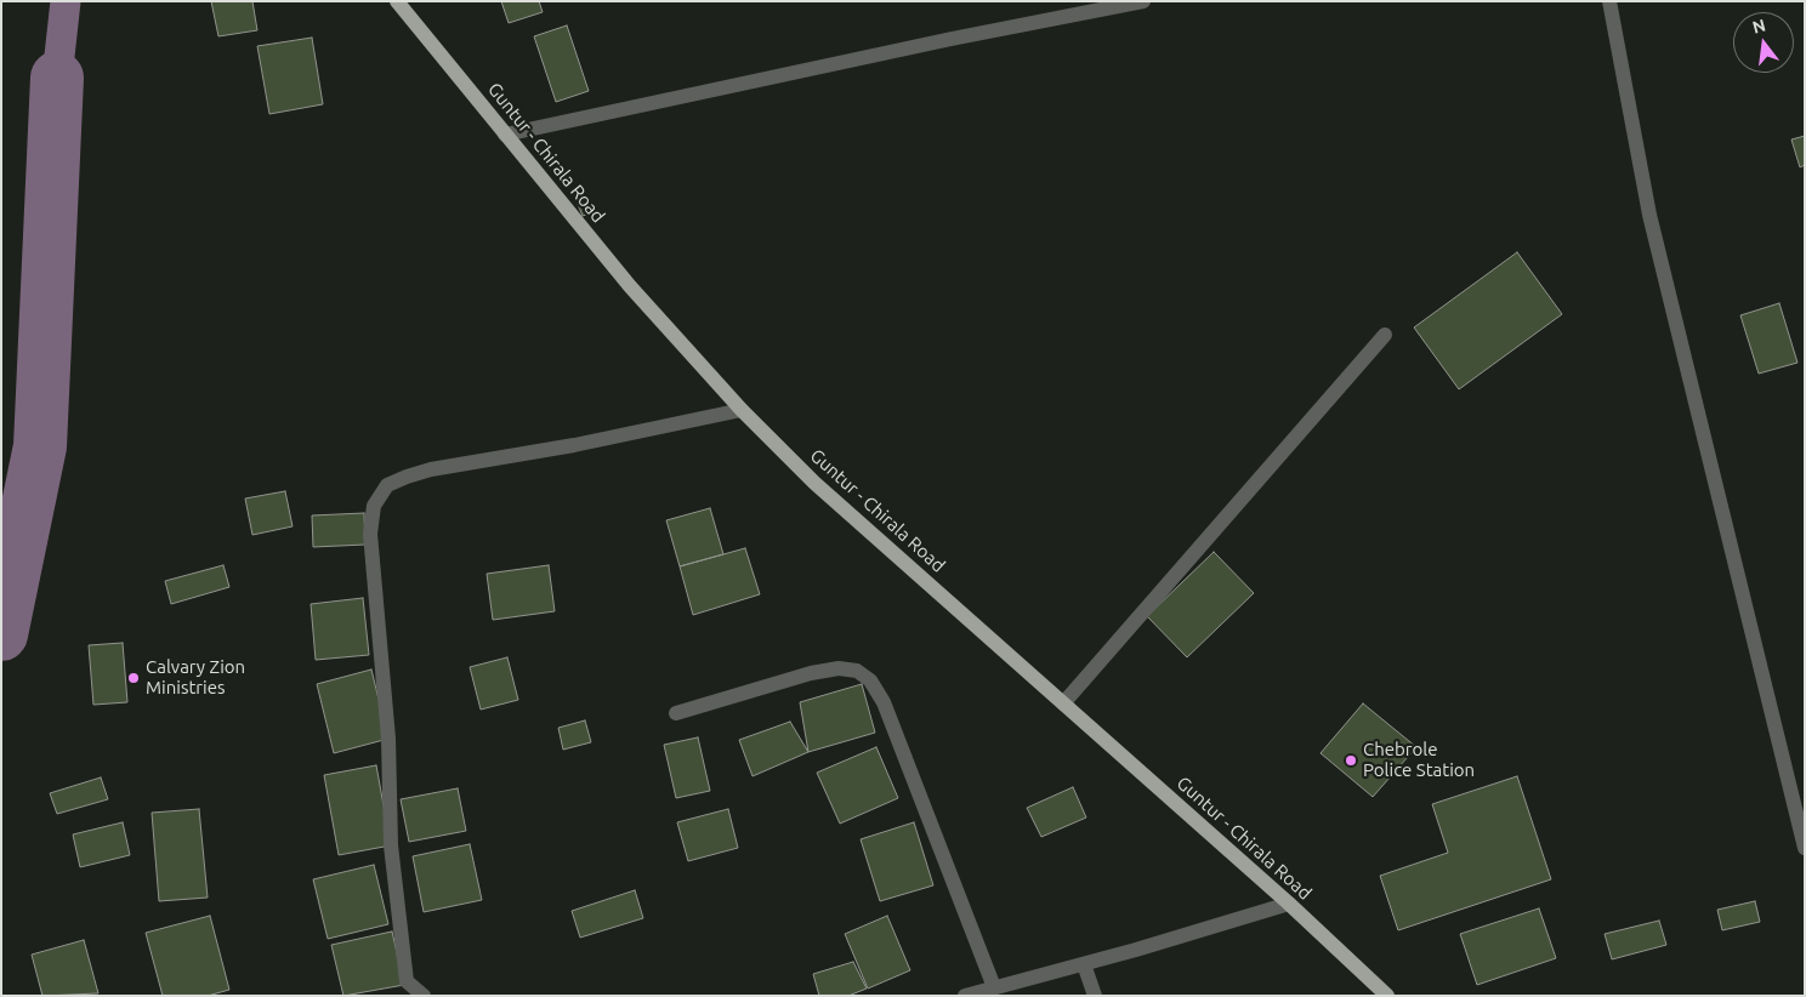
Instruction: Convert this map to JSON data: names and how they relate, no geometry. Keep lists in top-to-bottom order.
{
  "streets": {
    "main road": ["Guntur - Chirala Road"]
  },
  "places": ["Calvary Zion Ministries", "Chebrole Police Station"],
  "north": "top"
}
